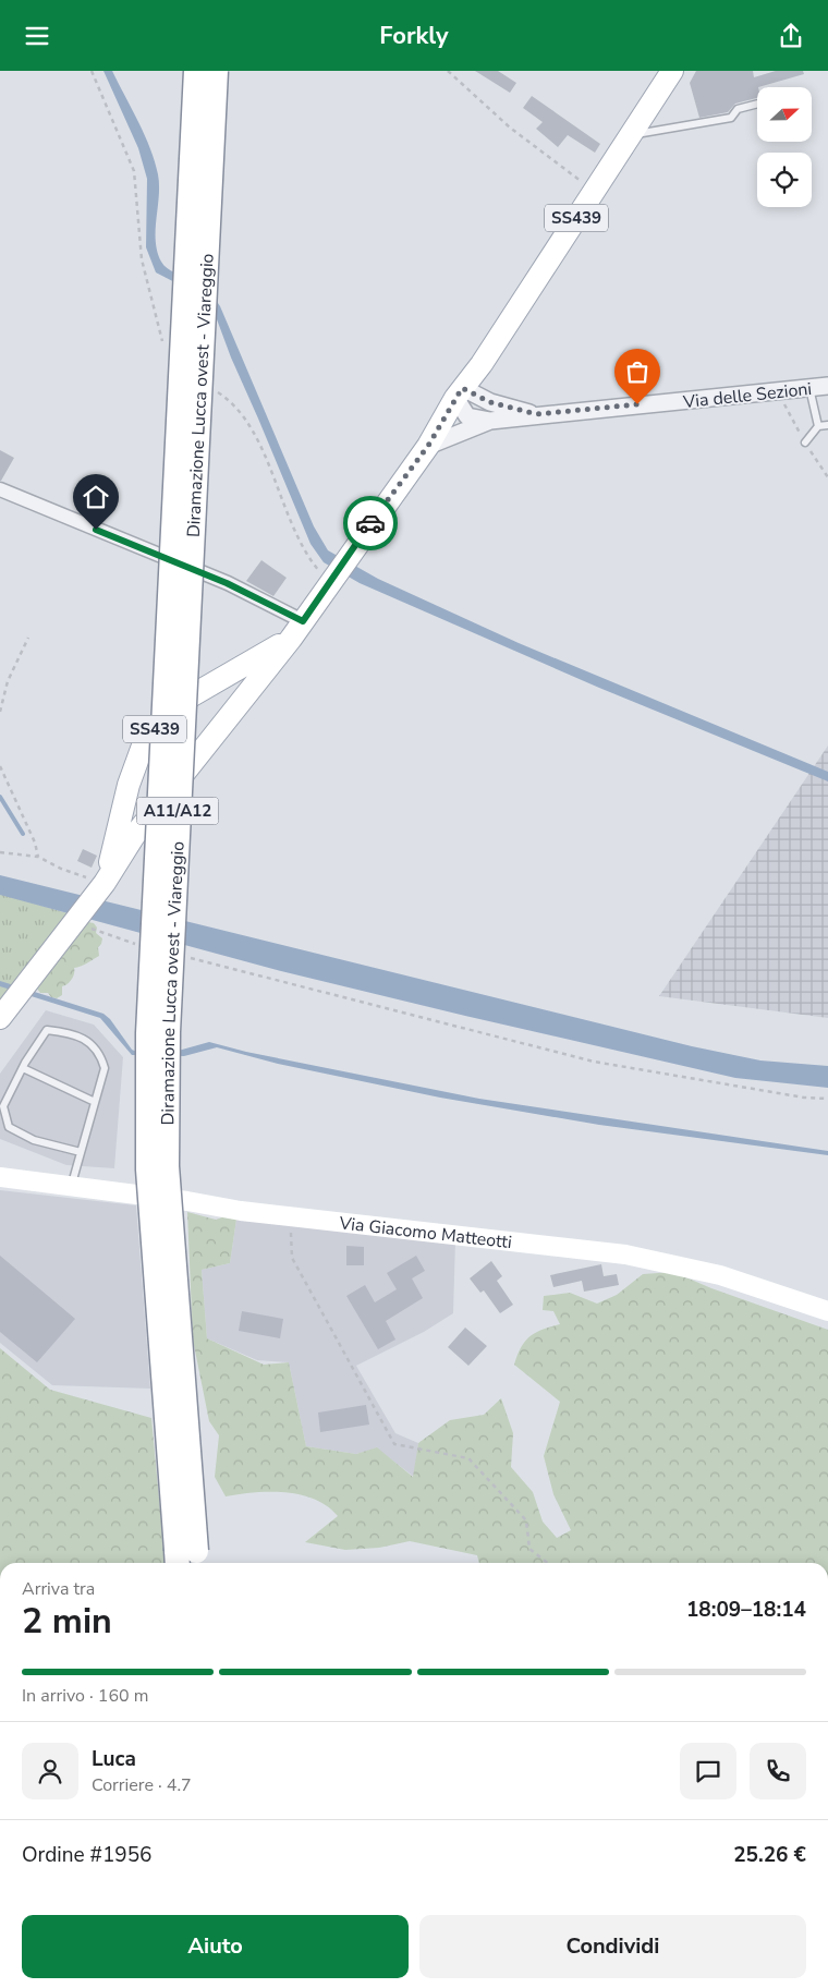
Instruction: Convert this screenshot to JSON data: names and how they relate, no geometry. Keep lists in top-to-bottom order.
{
  "streets": {
    "highway": ["Diramazione Lucca ovest - Viareggio", "A11/A12"],
    "main road": ["SS439", "Via Giacomo Matteotti"],
    "street": ["Via delle Sezioni"]
  },
  "crossings": [
    ["SS439", "Via delle Sezioni"]
  ],
  "north": "right",
  "page": {
    "header": "Forkly",
    "heading": ["2 min", "Arriva tra", "18:09–18:14"],
    "panel": [
      "Luca",
      "Corriere · 4.7",
      "Ordine #1956",
      "25.26 €"
    ],
    "bar": "In arrivo · 160 m",
    "buttons": ["Aiuto", "Condividi"]
  }
}
